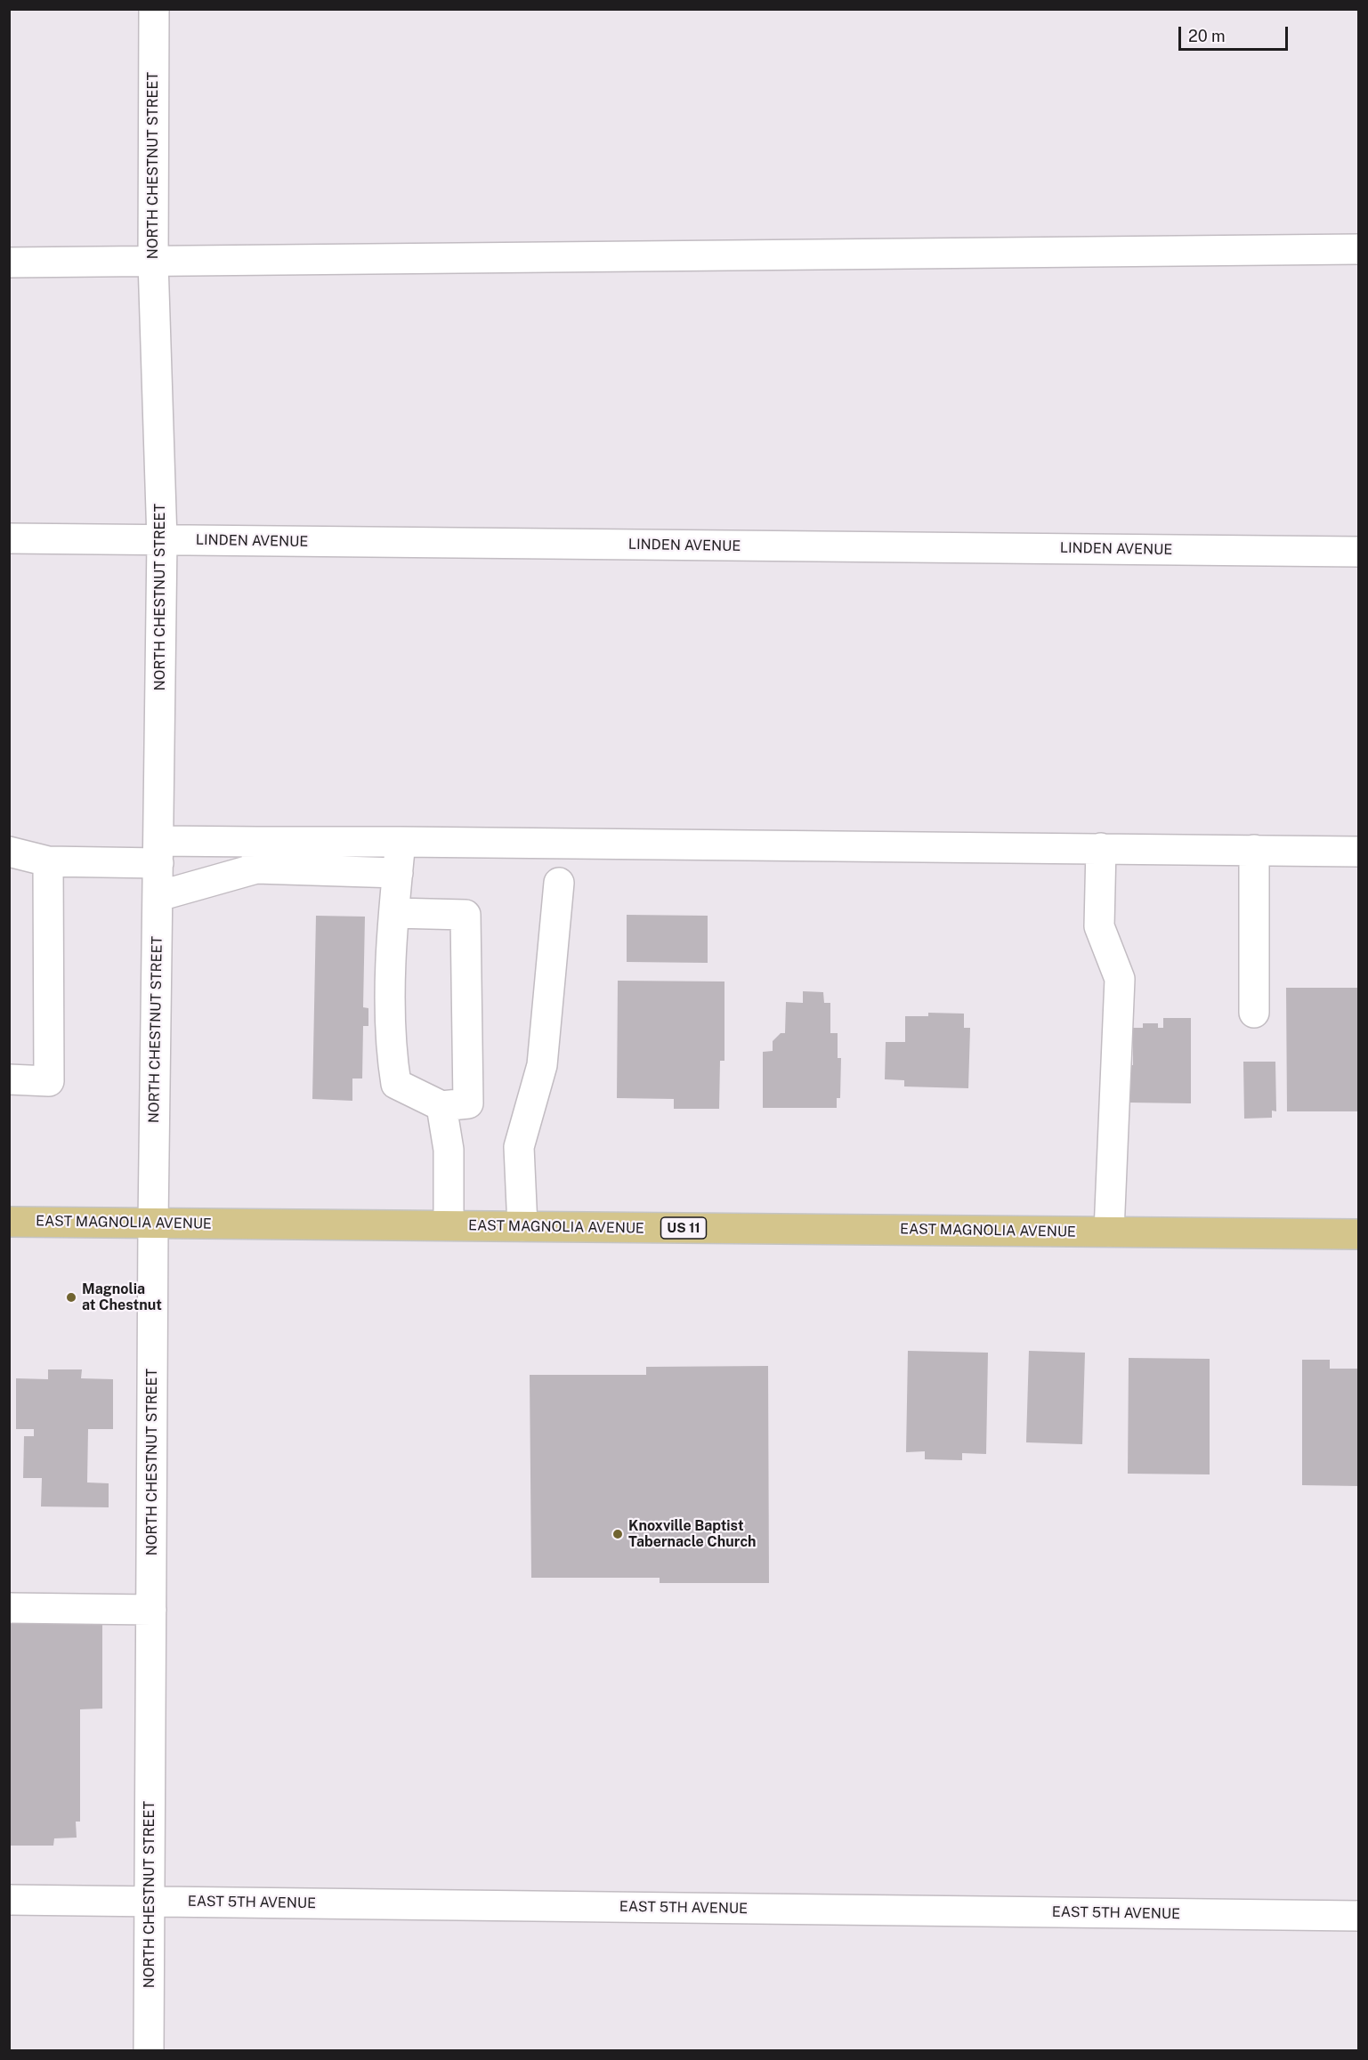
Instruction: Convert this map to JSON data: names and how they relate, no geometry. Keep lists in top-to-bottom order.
{
  "streets": {
    "main road": ["EAST MAGNOLIA AVENUE", "US 11"],
    "street": ["NORTH CHESTNUT STREET", "LINDEN AVENUE", "EAST 5TH AVENUE"]
  },
  "crossings": [
    ["NORTH CHESTNUT STREET", "LINDEN AVENUE"],
    ["NORTH CHESTNUT STREET", "EAST MAGNOLIA AVENUE"],
    ["NORTH CHESTNUT STREET", "EAST 5TH AVENUE"]
  ],
  "places": ["Magnolia at Chestnut", "Knoxville Baptist Tabernacle Church"],
  "scale_bar": "20 m"
}
